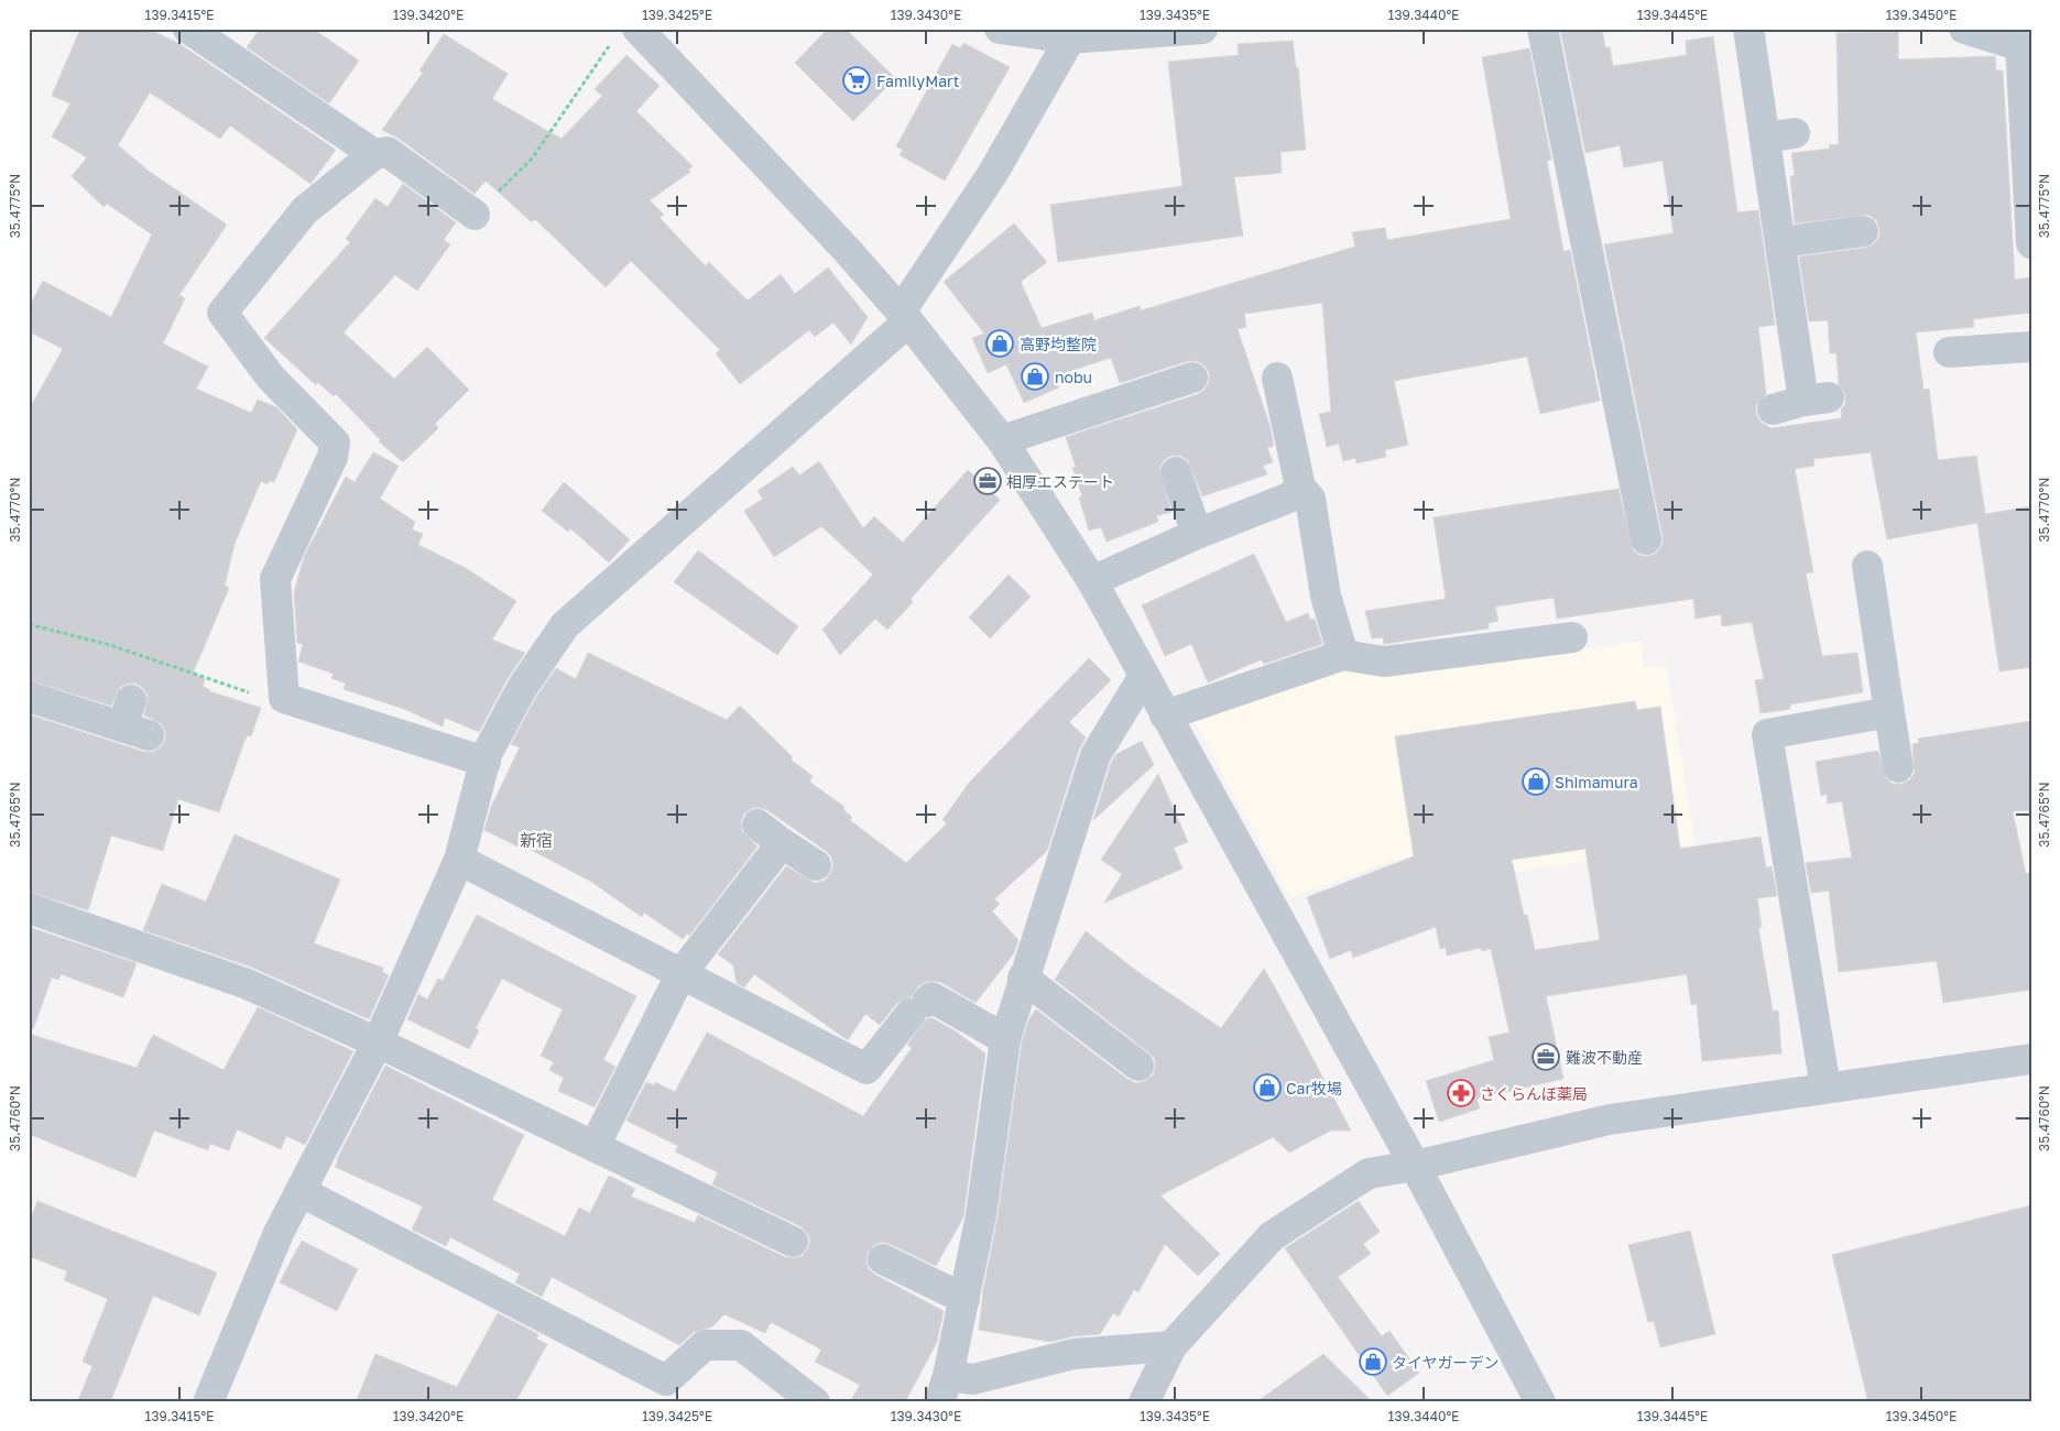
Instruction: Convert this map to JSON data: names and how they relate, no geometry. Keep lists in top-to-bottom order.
{
  "districts": ["新宿"],
  "places": {
    "supermarket": ["FamilyMart"],
    "shop": [
      "高野均整院",
      "nobu",
      "Shimamura",
      "Car牧場",
      "タイヤガーデン"
    ],
    "office": ["相厚エステート", "難波不動産"],
    "pharmacy": ["さくらんぼ薬局"]
  },
  "coordinates": [
    "139.3415°E",
    "139.3420°E",
    "139.3425°E",
    "139.3430°E",
    "139.3435°E",
    "139.3440°E",
    "139.3445°E",
    "139.3450°E",
    "35.4775°N",
    "35.4770°N",
    "35.4765°N",
    "35.4760°N"
  ]
}
